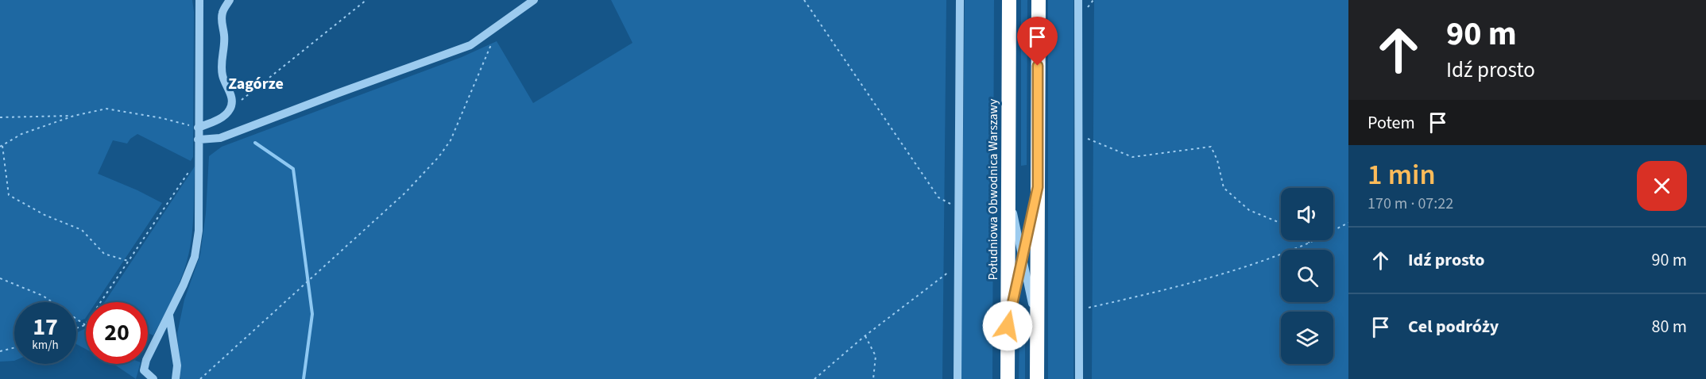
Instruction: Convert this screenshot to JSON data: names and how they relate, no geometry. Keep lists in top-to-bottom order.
{
  "streets": {
    "highway": ["Południowa Obwodnica Warszawy"]
  },
  "districts": ["Zagórze"],
  "page": {
    "turn": ["90 m", "Idź prosto"],
    "then": "Potem",
    "heading": ["1 min", "170 m · 07:22"],
    "list": [
      {
        "name": "Idź prosto",
        "value": "90 m"
      },
      {
        "name": "Cel podróży",
        "value": "80 m"
      }
    ],
    "speed": "17 km/h",
    "limit": "20"
  }
}
